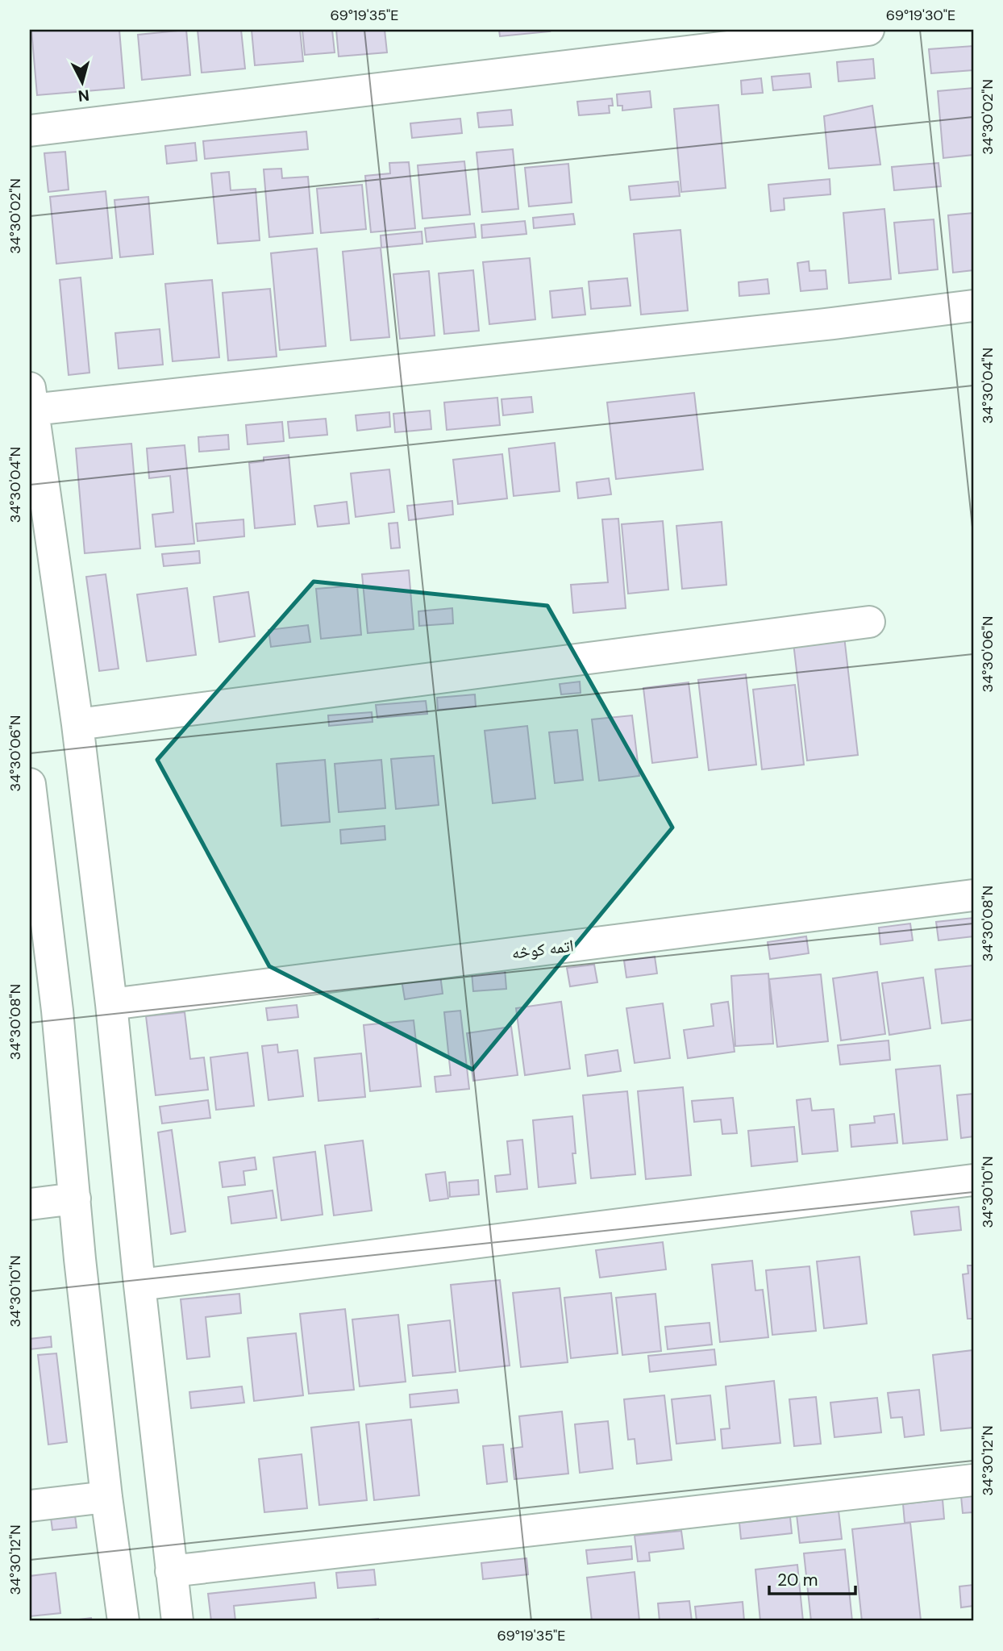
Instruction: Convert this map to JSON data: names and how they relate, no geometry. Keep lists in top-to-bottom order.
{
  "streets": {
    "street": ["اتمه کوڅه"]
  },
  "scale_bar": "20 m",
  "north": "bottom",
  "coordinates": [
    "69°19'35\"E",
    "69°19'30\"E",
    "34°30'02\"N",
    "34°30'04\"N",
    "34°30'06\"N",
    "34°30'08\"N",
    "34°30'10\"N",
    "34°30'12\"N"
  ]
}
